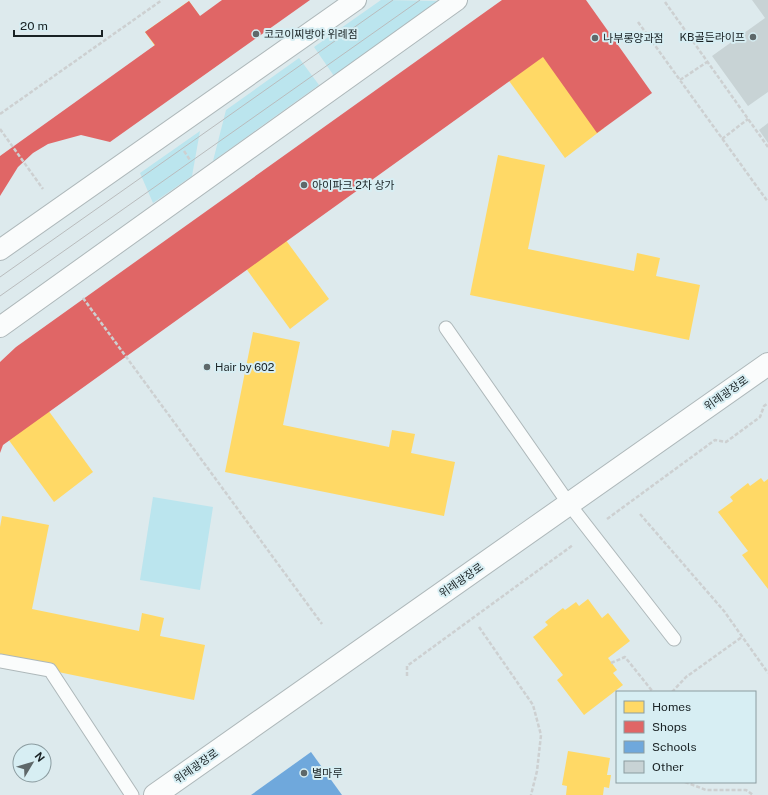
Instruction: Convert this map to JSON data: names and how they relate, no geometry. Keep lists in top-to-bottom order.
{
  "streets": {
    "street": ["위례광장로"]
  },
  "places": [
    "코코이찌방야 위례점",
    "KB골든라이프",
    "나부롱양과점",
    "아이파크 2차 상가",
    "Hair by 602",
    "별마루"
  ],
  "legend": [
    "Homes",
    "Shops",
    "Schools",
    "Other"
  ],
  "scale_bar": "20 m",
  "north": "top right"
}
